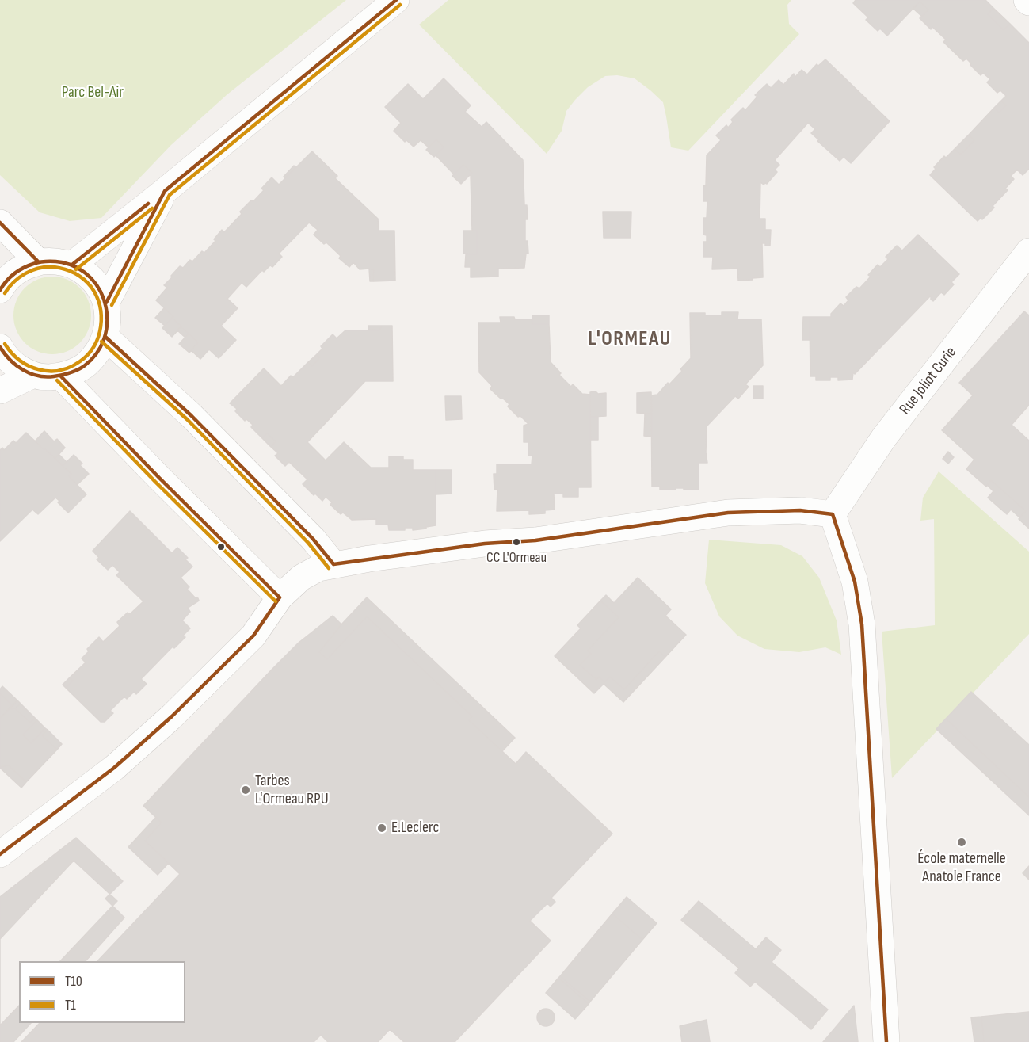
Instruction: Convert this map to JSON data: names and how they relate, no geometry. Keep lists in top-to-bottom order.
{
  "streets": {
    "street": ["Rue Joliot Curie"]
  },
  "districts": ["L'ORMEAU"],
  "parks": ["Parc Bel-Air"],
  "places": [
    "CC L'Ormeau",
    "Tarbes L'Ormeau RPU",
    "E.Leclerc",
    "École maternelle Anatole France"
  ],
  "lines": ["transit line T10", "transit line T1"],
  "legend": ["T10", "T1"]
}
